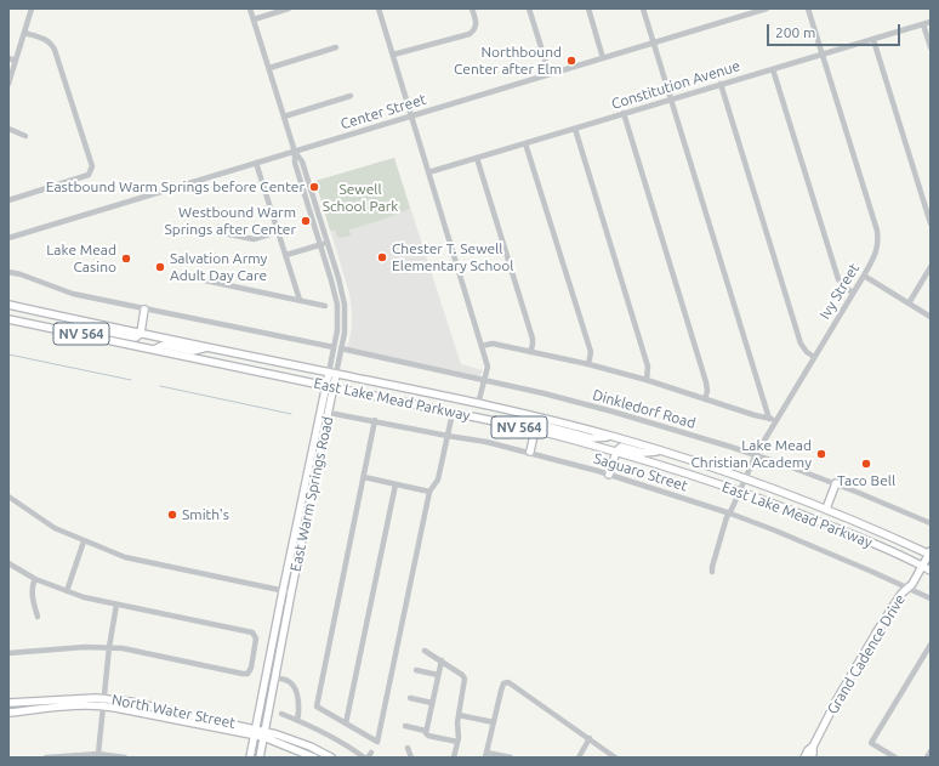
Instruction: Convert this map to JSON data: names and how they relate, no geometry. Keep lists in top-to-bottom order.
{
  "streets": {
    "main road": [
      "NV 564",
      "East Lake Mead Parkway",
      "East Warm Springs Road",
      "Grand Cadence Drive",
      "North Water Street"
    ],
    "street": [
      "Constitution Avenue",
      "Center Street",
      "Ivy Street",
      "Dinkledorf Road",
      "Saguaro Street"
    ]
  },
  "crossings": [
    ["Constitution Avenue", "Ivy Street"],
    ["Center Street", "East Warm Springs Road"],
    ["Ivy Street", "East Lake Mead Parkway"],
    ["Ivy Street", "Dinkledorf Road"],
    ["Ivy Street", "Saguaro Street"],
    ["East Lake Mead Parkway", "East Warm Springs Road"],
    ["East Lake Mead Parkway", "Grand Cadence Drive"],
    ["Dinkledorf Road", "East Warm Springs Road"],
    ["Saguaro Street", "East Warm Springs Road"],
    ["Saguaro Street", "Grand Cadence Drive"],
    ["East Warm Springs Road", "North Water Street"]
  ],
  "parks": ["Sewell School Park"],
  "places": [
    "Northbound Center after Elm",
    "Eastbound Warm Springs before Center",
    "Westbound Warm Springs after Center",
    "Chester T. Sewell Elementary School",
    "Lake Mead Casino",
    "Salvation Army Adult Day Care",
    "Lake Mead Christian Academy",
    "Taco Bell",
    "Smith's"
  ],
  "scale_bar": "200 m"
}
